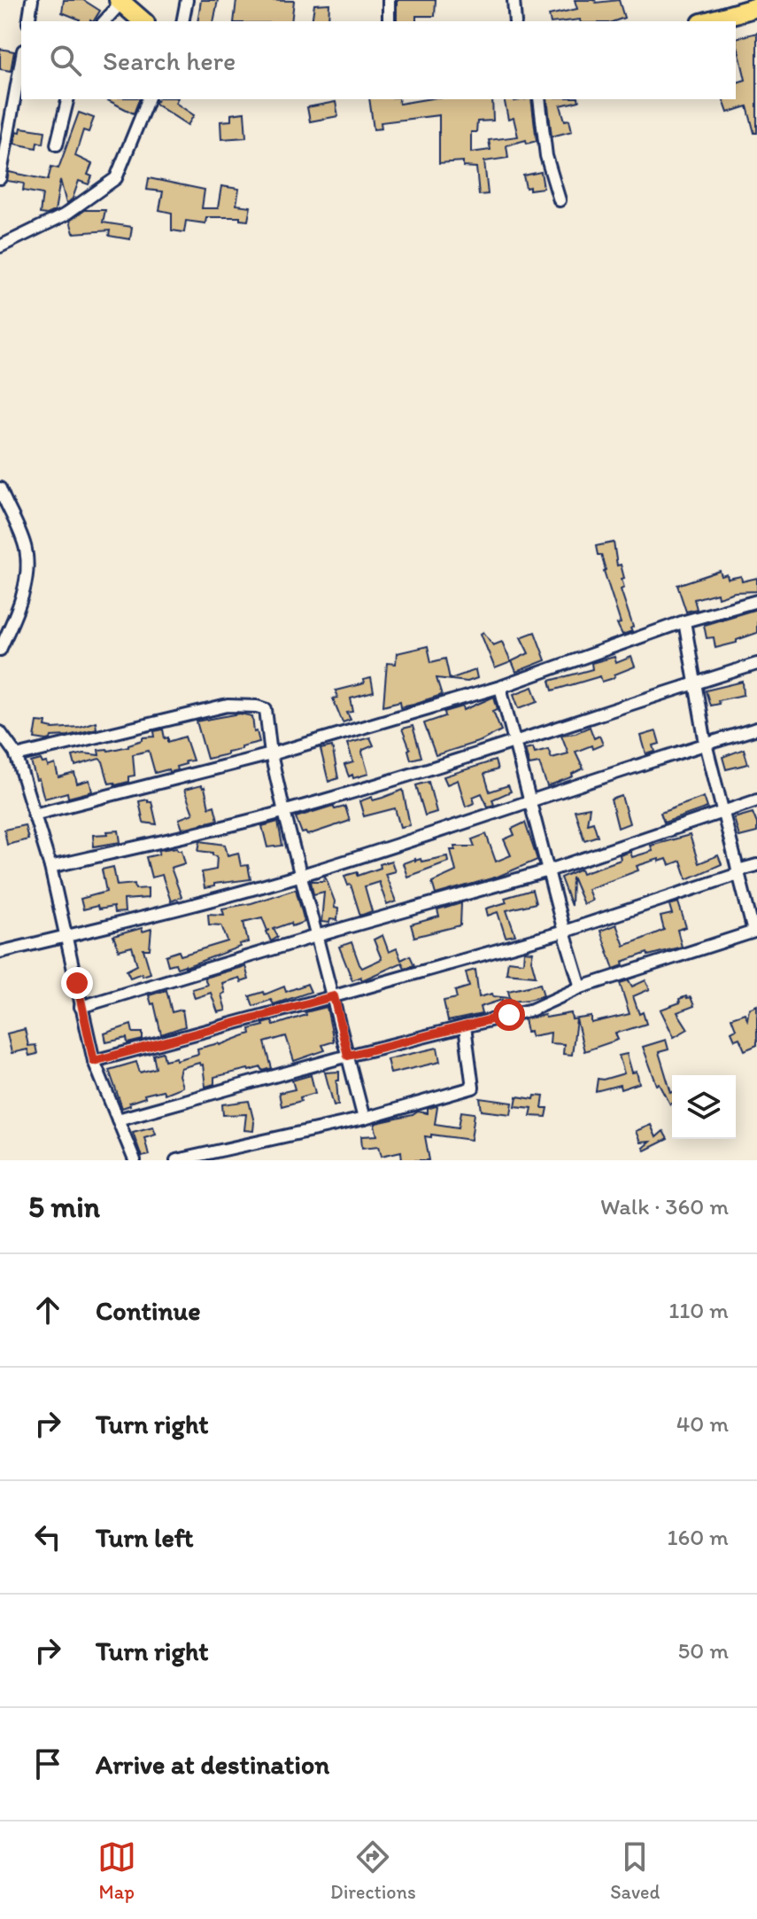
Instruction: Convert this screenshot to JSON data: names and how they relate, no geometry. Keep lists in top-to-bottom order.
{
  "page": {
    "search": "Search here",
    "heading": ["5 min", "Walk · 360 m"],
    "list": [
      ["Continue", "110 m"],
      ["Turn right", "40 m"],
      ["Turn left", "160 m"],
      ["Turn right", "50 m"],
      "Arrive at destination"
    ],
    "nav": ["Map", "Directions", "Saved"]
  }
}
